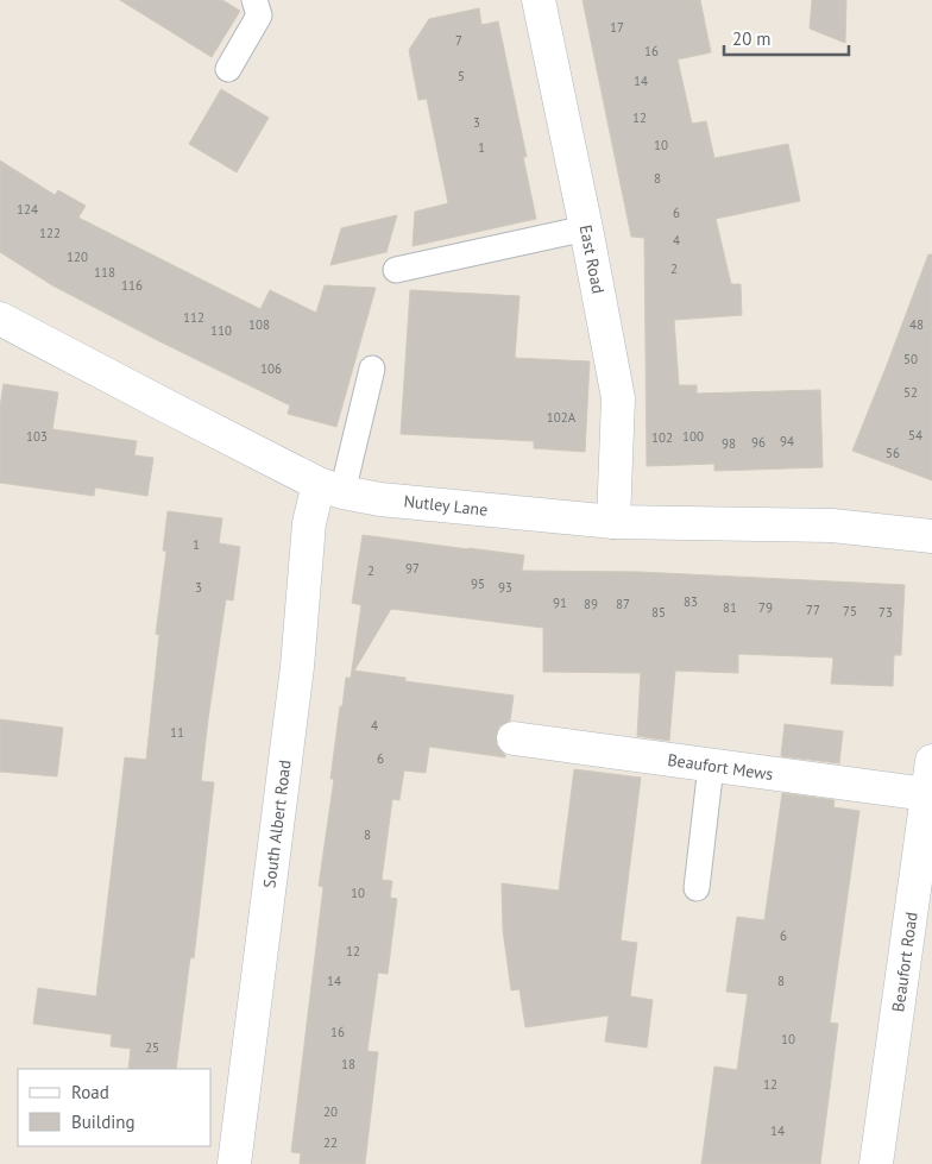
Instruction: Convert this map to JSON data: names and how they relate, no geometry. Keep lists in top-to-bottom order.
{
  "streets": {
    "street": [
      "East Road",
      "Nutley Lane",
      "Beaufort Mews",
      "South Albert Road",
      "Beaufort Road"
    ]
  },
  "crossings": [
    ["East Road", "Nutley Lane"],
    ["Nutley Lane", "South Albert Road"],
    ["Beaufort Mews", "Beaufort Road"]
  ],
  "house_numbers": [
    "17",
    "7",
    "16",
    "5",
    "14",
    "12",
    "3",
    "10",
    "1",
    "8",
    "124",
    "6",
    "122",
    "4",
    "120",
    "2",
    "118",
    "116",
    "112",
    "108",
    "48",
    "110",
    "50",
    "106",
    "52",
    "102A",
    "54",
    "103",
    "100",
    "102",
    "94",
    "96",
    "98",
    "56",
    "1",
    "97",
    "2",
    "95",
    "3",
    "93",
    "83",
    "91",
    "89",
    "87",
    "81",
    "79",
    "77",
    "75",
    "85",
    "73",
    "4",
    "11",
    "6",
    "8",
    "10",
    "6",
    "12",
    "14",
    "8",
    "16",
    "10",
    "25",
    "18",
    "12",
    "20",
    "14",
    "22"
  ],
  "legend": ["Road", "Building"],
  "scale_bar": "20 m"
}
